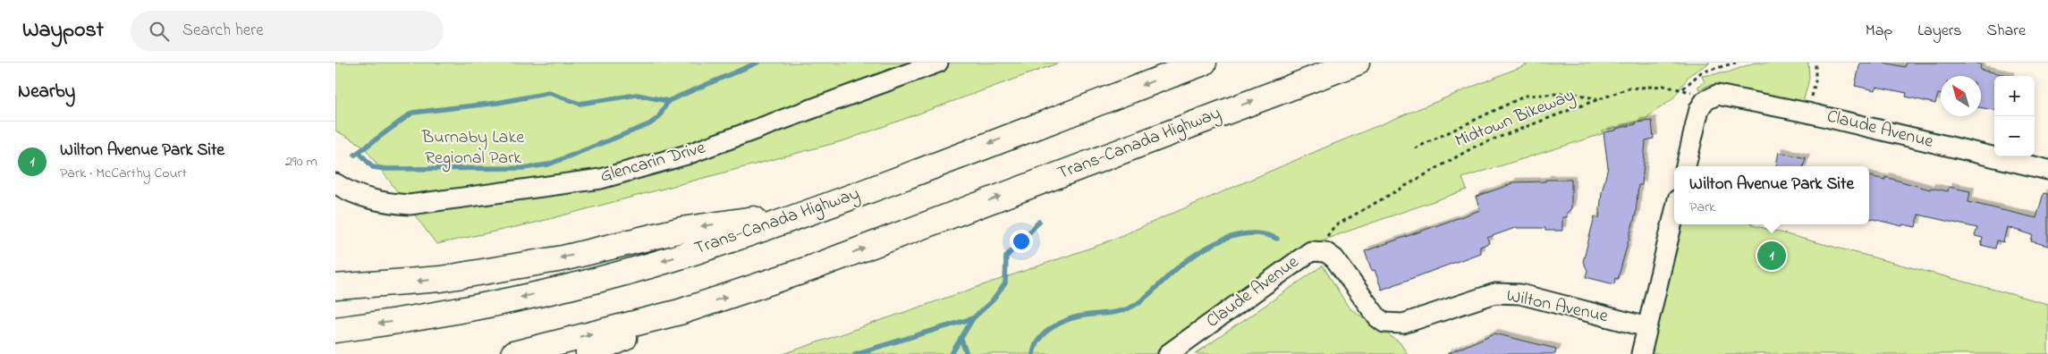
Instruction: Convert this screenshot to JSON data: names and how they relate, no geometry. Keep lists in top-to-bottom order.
{
  "streets": {
    "highway": ["Trans-Canada Highway"],
    "street": ["Claude Avenue", "Glencarin Drive", "Wilton Avenue"],
    "path": ["Midtown Bikeway"]
  },
  "crossings": [
    ["Midtown Bikeway", "Claude Avenue"],
    ["Midtown Bikeway", "Wilton Avenue"],
    ["Claude Avenue", "Wilton Avenue"]
  ],
  "parks": ["Burnaby Lake Regional Park"],
  "north": "top left",
  "page": {
    "header": "Waypost",
    "search": "Search here",
    "nav": ["Map", "Layers", "Share"],
    "heading": "Nearby",
    "map_buttons": ["+", "−"],
    "list": [
      {
        "mark": "1",
        "name": "Wilton Avenue Park Site",
        "note": "Park · McCarthy Court",
        "value": "290 m"
      }
    ],
    "popup": ["Wilton Avenue Park Site", "Park"],
    "pins": "1"
  }
}
